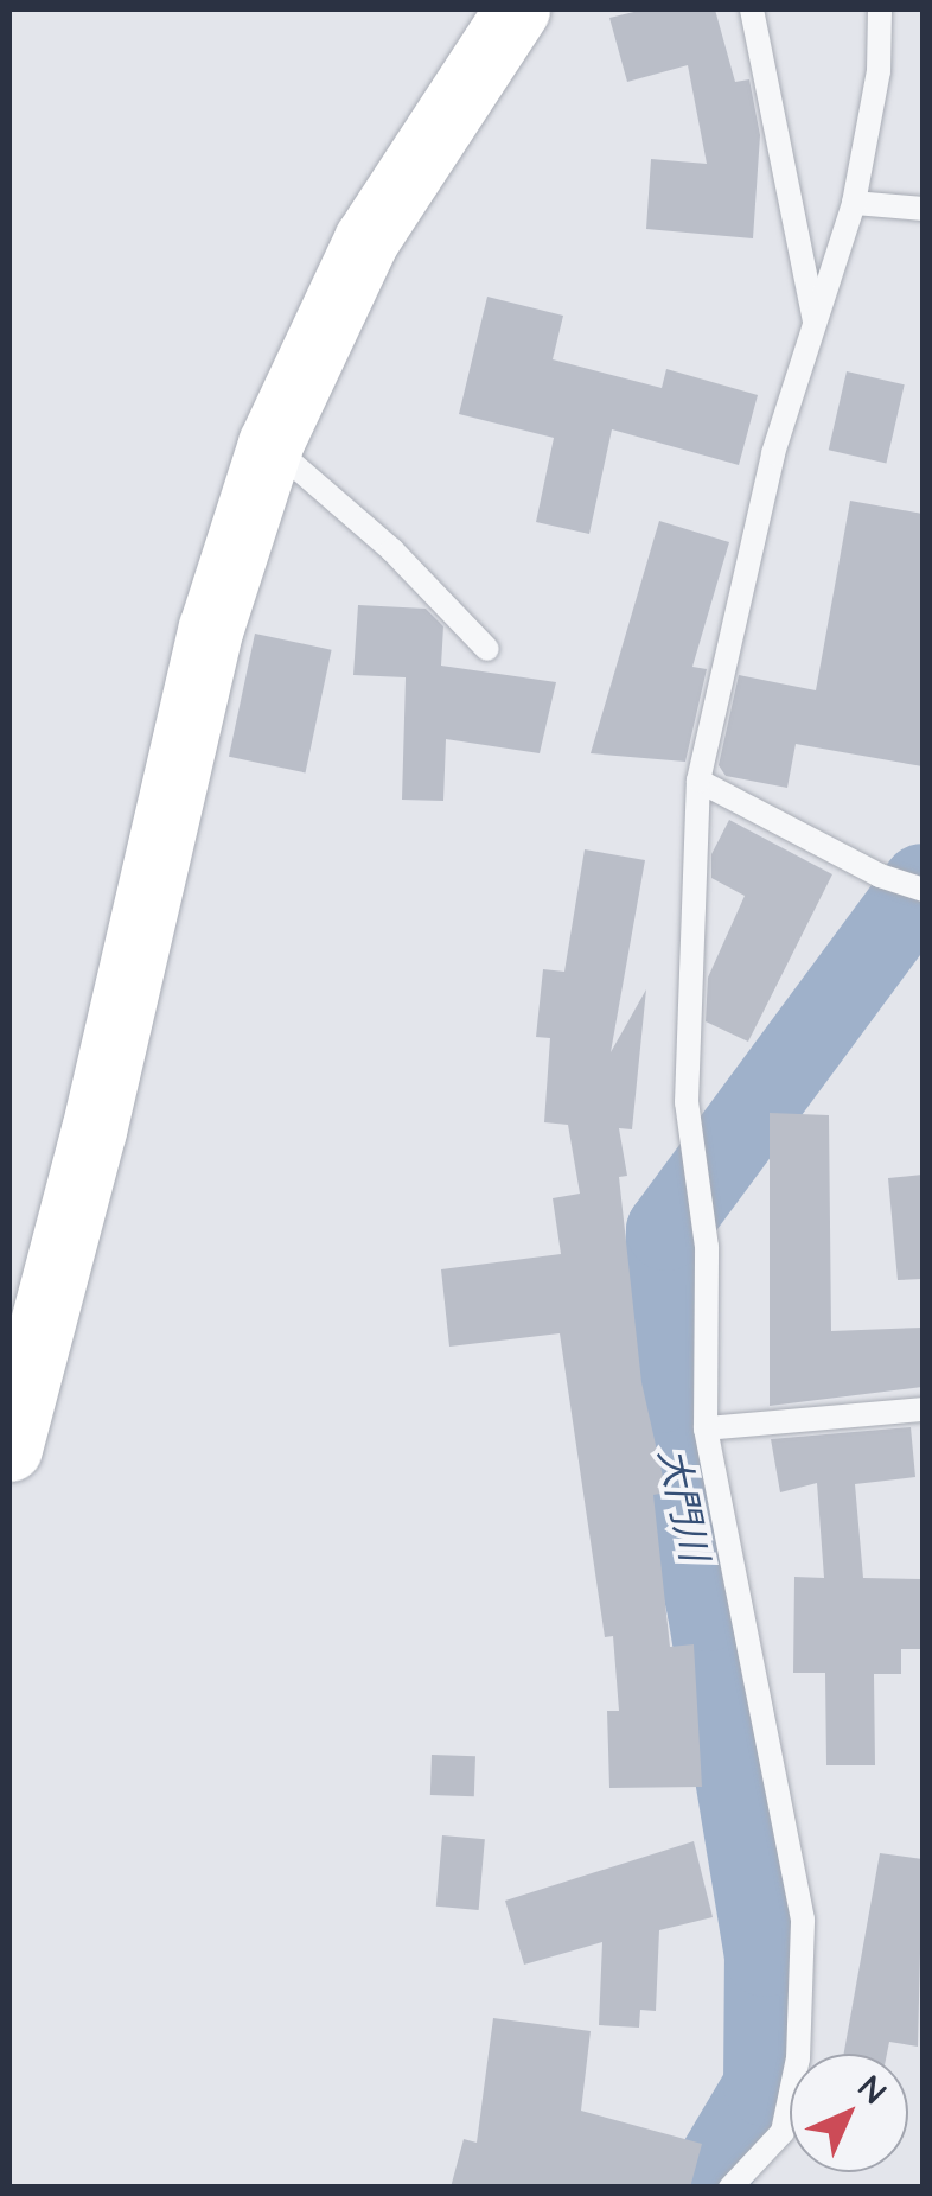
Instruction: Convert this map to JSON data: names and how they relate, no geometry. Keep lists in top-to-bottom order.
{
  "water": ["大門川"],
  "north": "top right"
}
